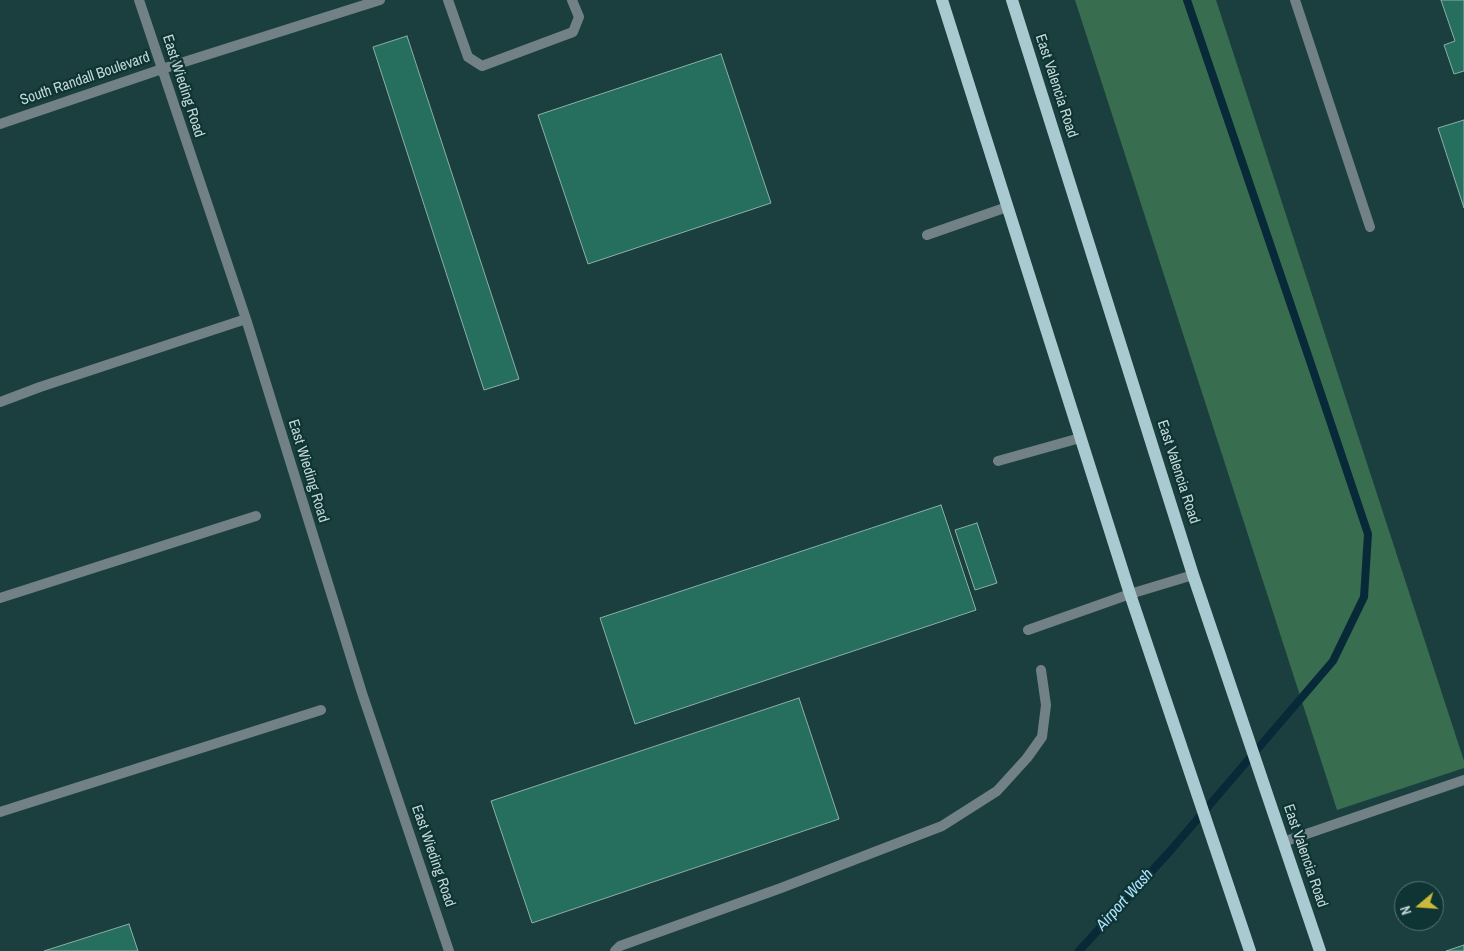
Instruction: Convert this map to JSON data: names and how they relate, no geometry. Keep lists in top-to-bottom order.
{
  "streets": {
    "main road": ["East Valencia Road"],
    "street": ["South Randall Boulevard", "East Wieding Road"]
  },
  "crossings": [
    ["South Randall Boulevard", "East Wieding Road"]
  ],
  "water": ["Airport Wash"],
  "north": "left"
}
